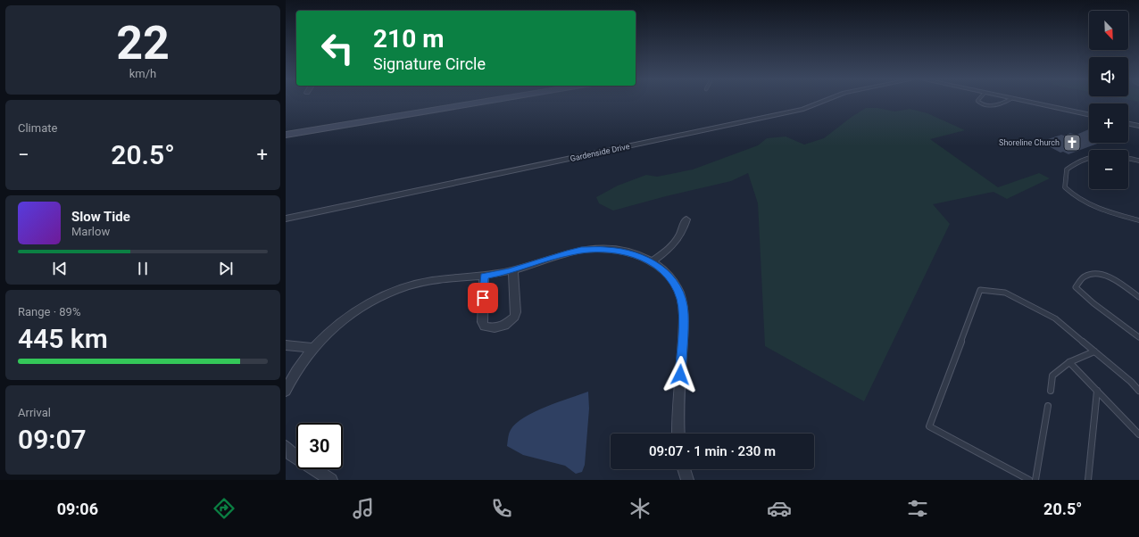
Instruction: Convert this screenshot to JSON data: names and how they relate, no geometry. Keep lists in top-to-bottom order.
{
  "streets": {
    "street": ["Gardenside Drive"]
  },
  "places": {
    "church": ["Shoreline Church"]
  },
  "north": "bottom right",
  "page": {
    "tile": [
      ["22", "km/h"],
      "Climate",
      ["Range · 89%", "445 km"],
      ["Arrival", "09:07"]
    ],
    "map_buttons": ["+", "−"],
    "turn": ["210 m", "Signature Circle"],
    "heat": ["−", "20.5°", "+"],
    "song": ["Slow Tide", "Marlow"],
    "limit": "30",
    "trip": "09:07 · 1 min · 230 m",
    "tabs": ["09:06", "20.5°"]
  }
}
